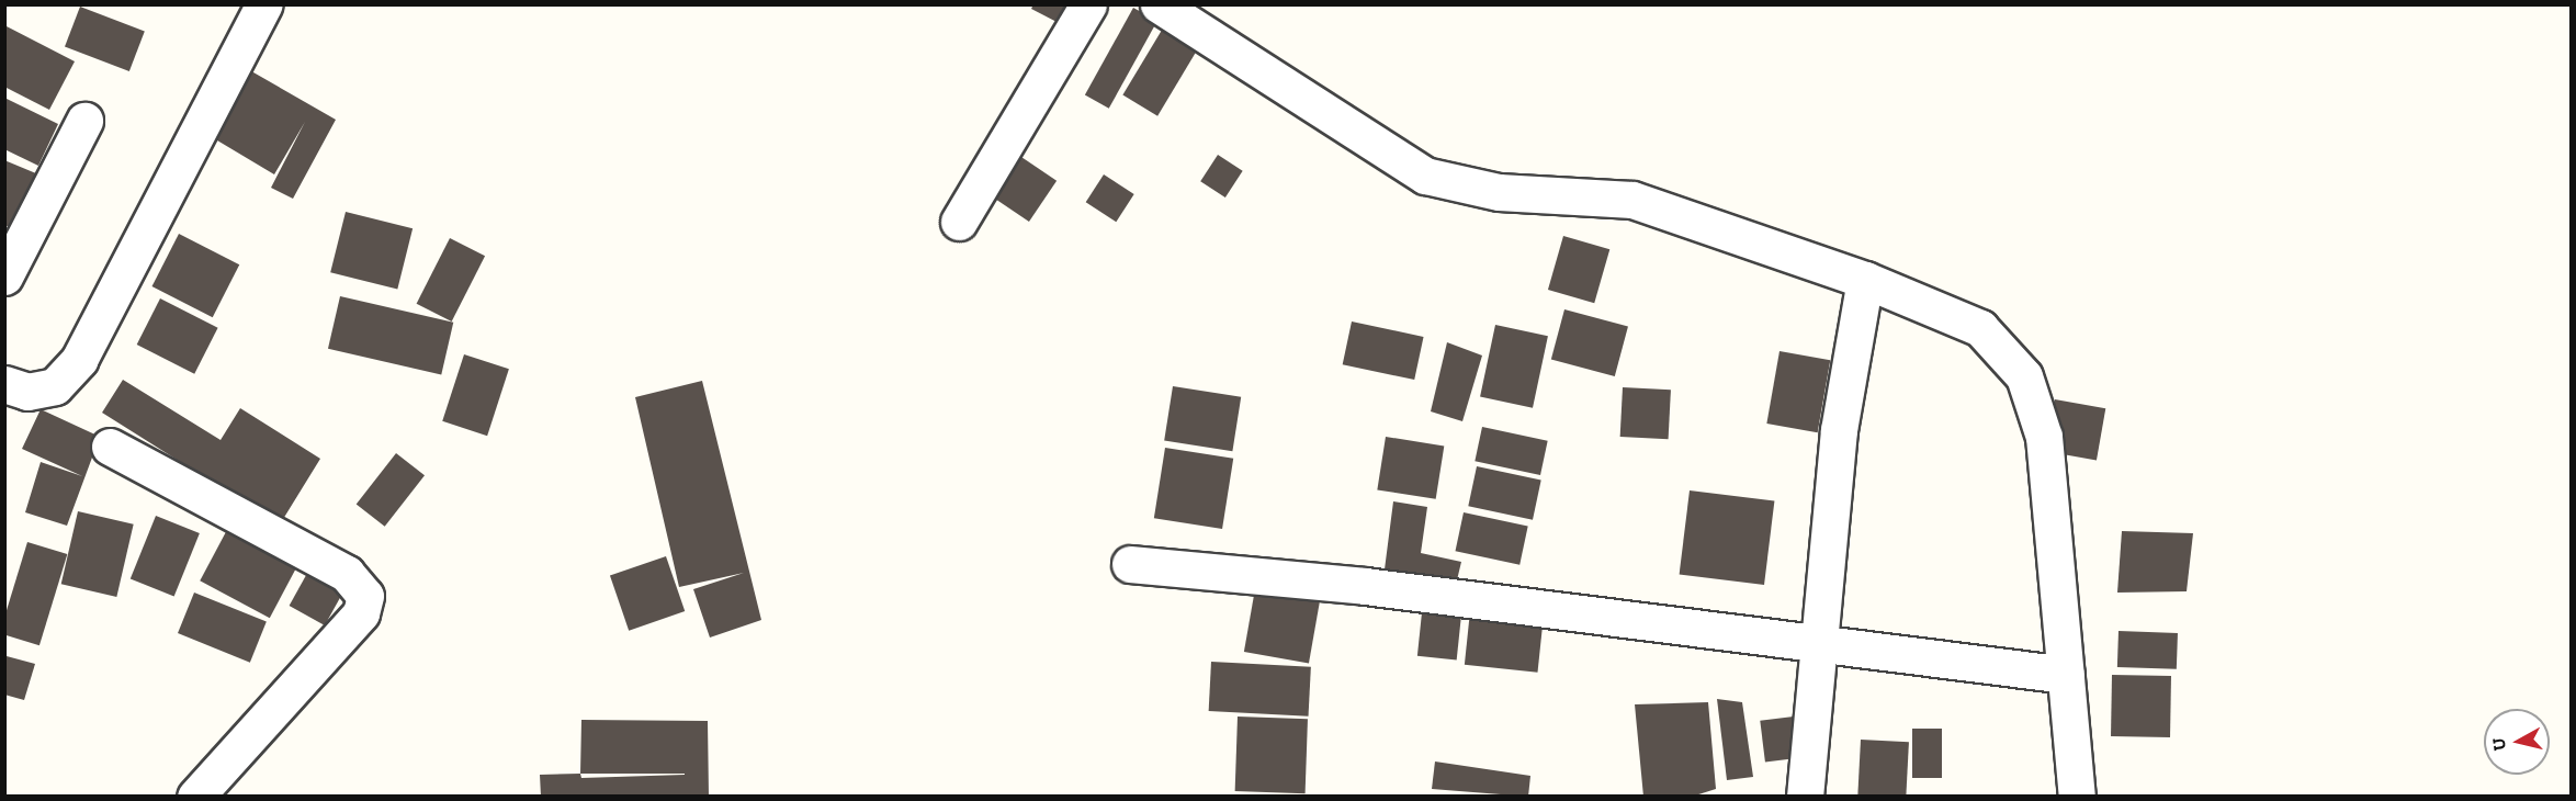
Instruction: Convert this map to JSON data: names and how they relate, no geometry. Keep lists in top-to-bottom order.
{
  "north": "left"
}
